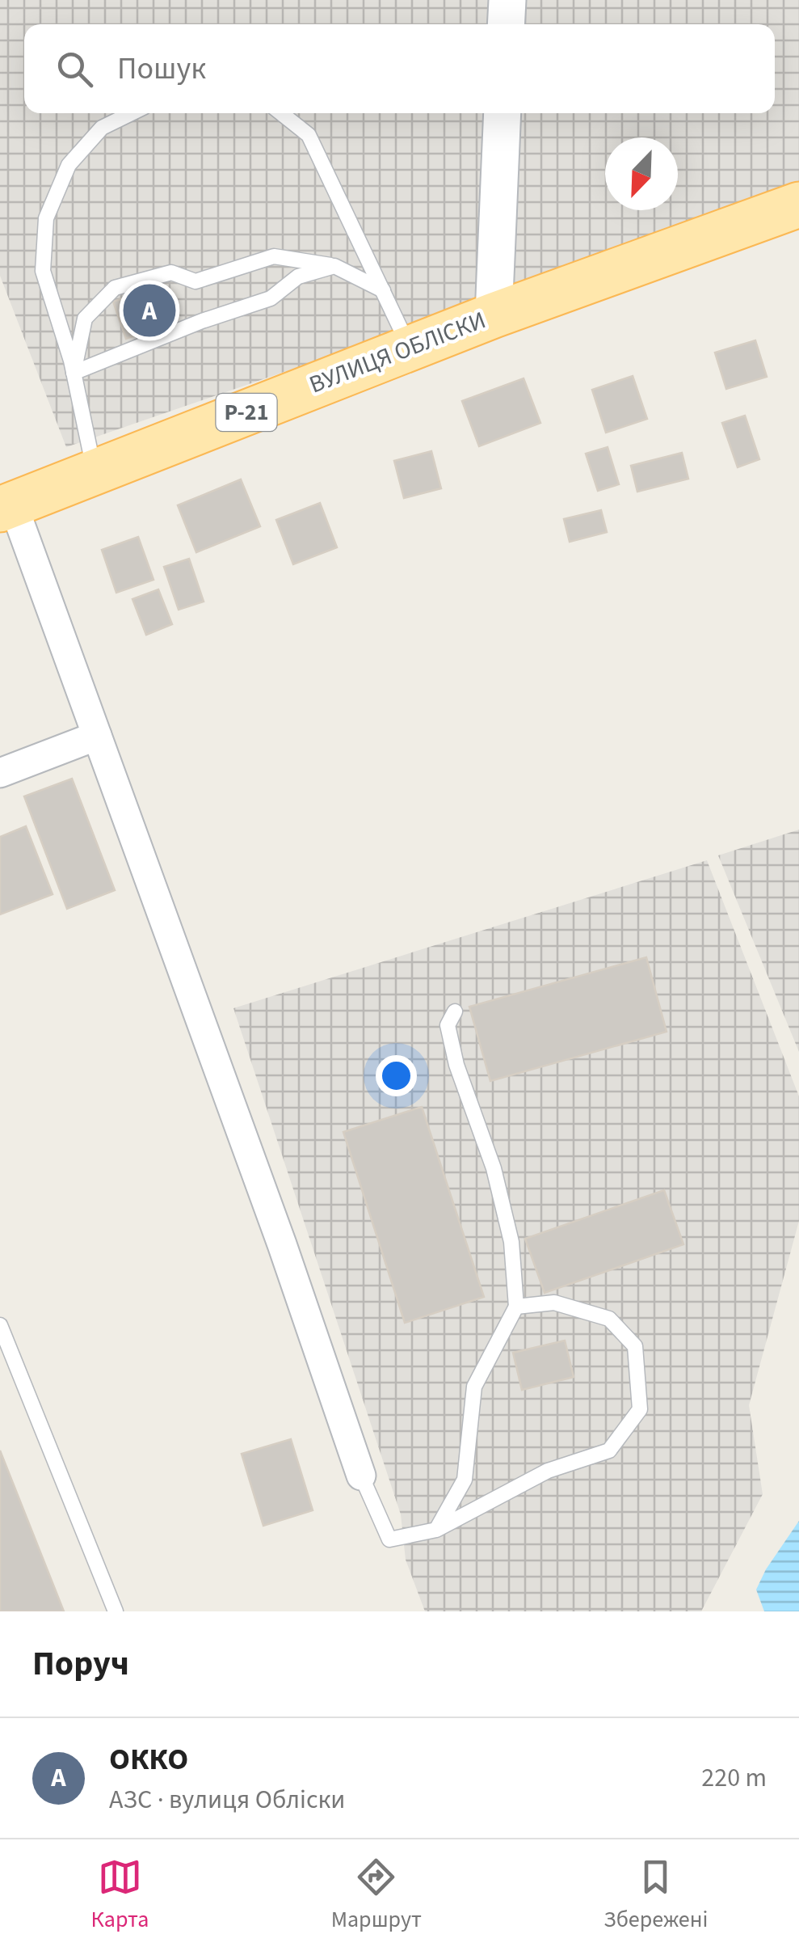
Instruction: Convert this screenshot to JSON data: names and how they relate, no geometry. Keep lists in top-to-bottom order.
{
  "streets": {
    "main road": ["ВУЛИЦЯ ОБЛІСКИ", "Р-21"]
  },
  "north": "bottom left",
  "page": {
    "search": "Пошук",
    "pins": "A",
    "heading": "Поруч",
    "list": [
      {
        "mark": "A",
        "name": "ОККО",
        "note": "АЗС · вулиця Обліски",
        "value": "220 m"
      }
    ],
    "nav": ["Карта", "Маршрут", "Збережені"]
  }
}
